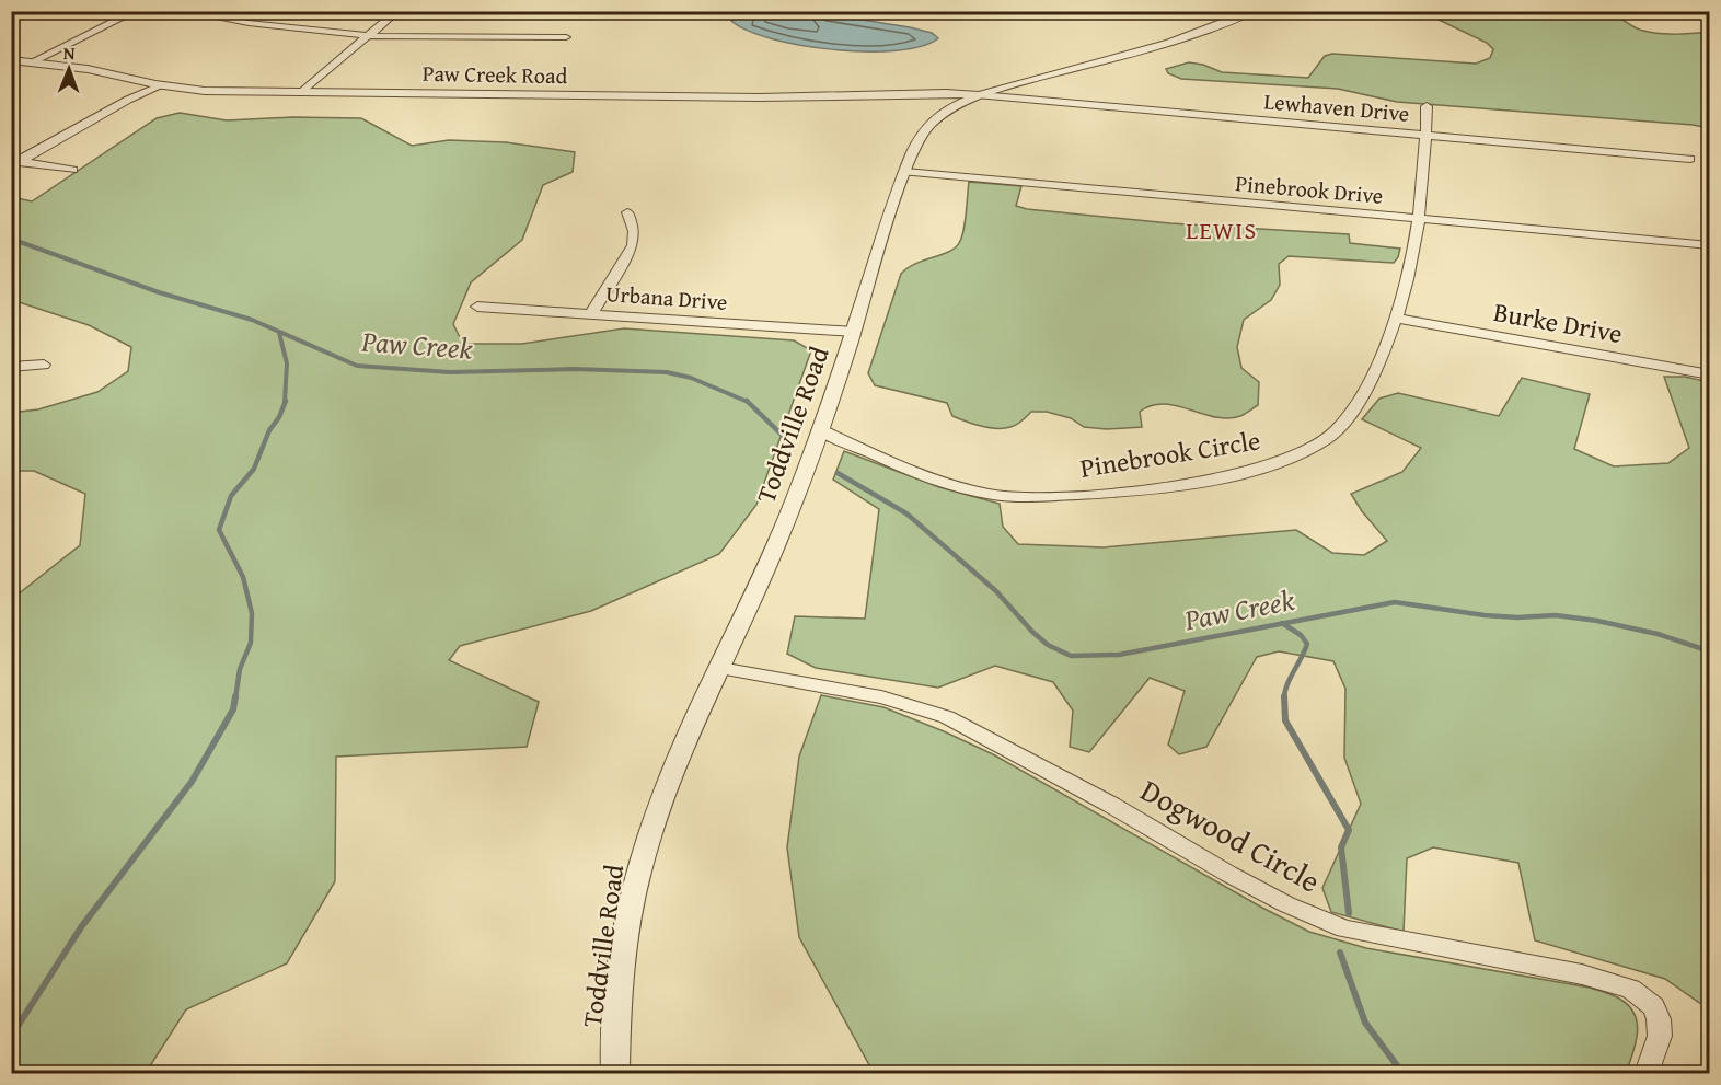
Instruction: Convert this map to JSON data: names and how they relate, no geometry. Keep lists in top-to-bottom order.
{
  "streets": {
    "street": [
      "Paw Creek Road",
      "Lewhaven Drive",
      "Pinebrook Drive",
      "Urbana Drive",
      "Burke Drive",
      "Toddville Road",
      "Pinebrook Circle",
      "Dogwood Circle"
    ]
  },
  "crossings": [
    ["Paw Creek Road", "Lewhaven Drive"],
    ["Paw Creek Road", "Toddville Road"],
    ["Lewhaven Drive", "Toddville Road"],
    ["Lewhaven Drive", "Pinebrook Circle"],
    ["Pinebrook Drive", "Toddville Road"],
    ["Pinebrook Drive", "Pinebrook Circle"],
    ["Urbana Drive", "Toddville Road"],
    ["Burke Drive", "Pinebrook Circle"],
    ["Toddville Road", "Pinebrook Circle"],
    ["Toddville Road", "Dogwood Circle"]
  ],
  "districts": ["LEWIS"],
  "water": ["Paw Creek"],
  "north": "top"
}
